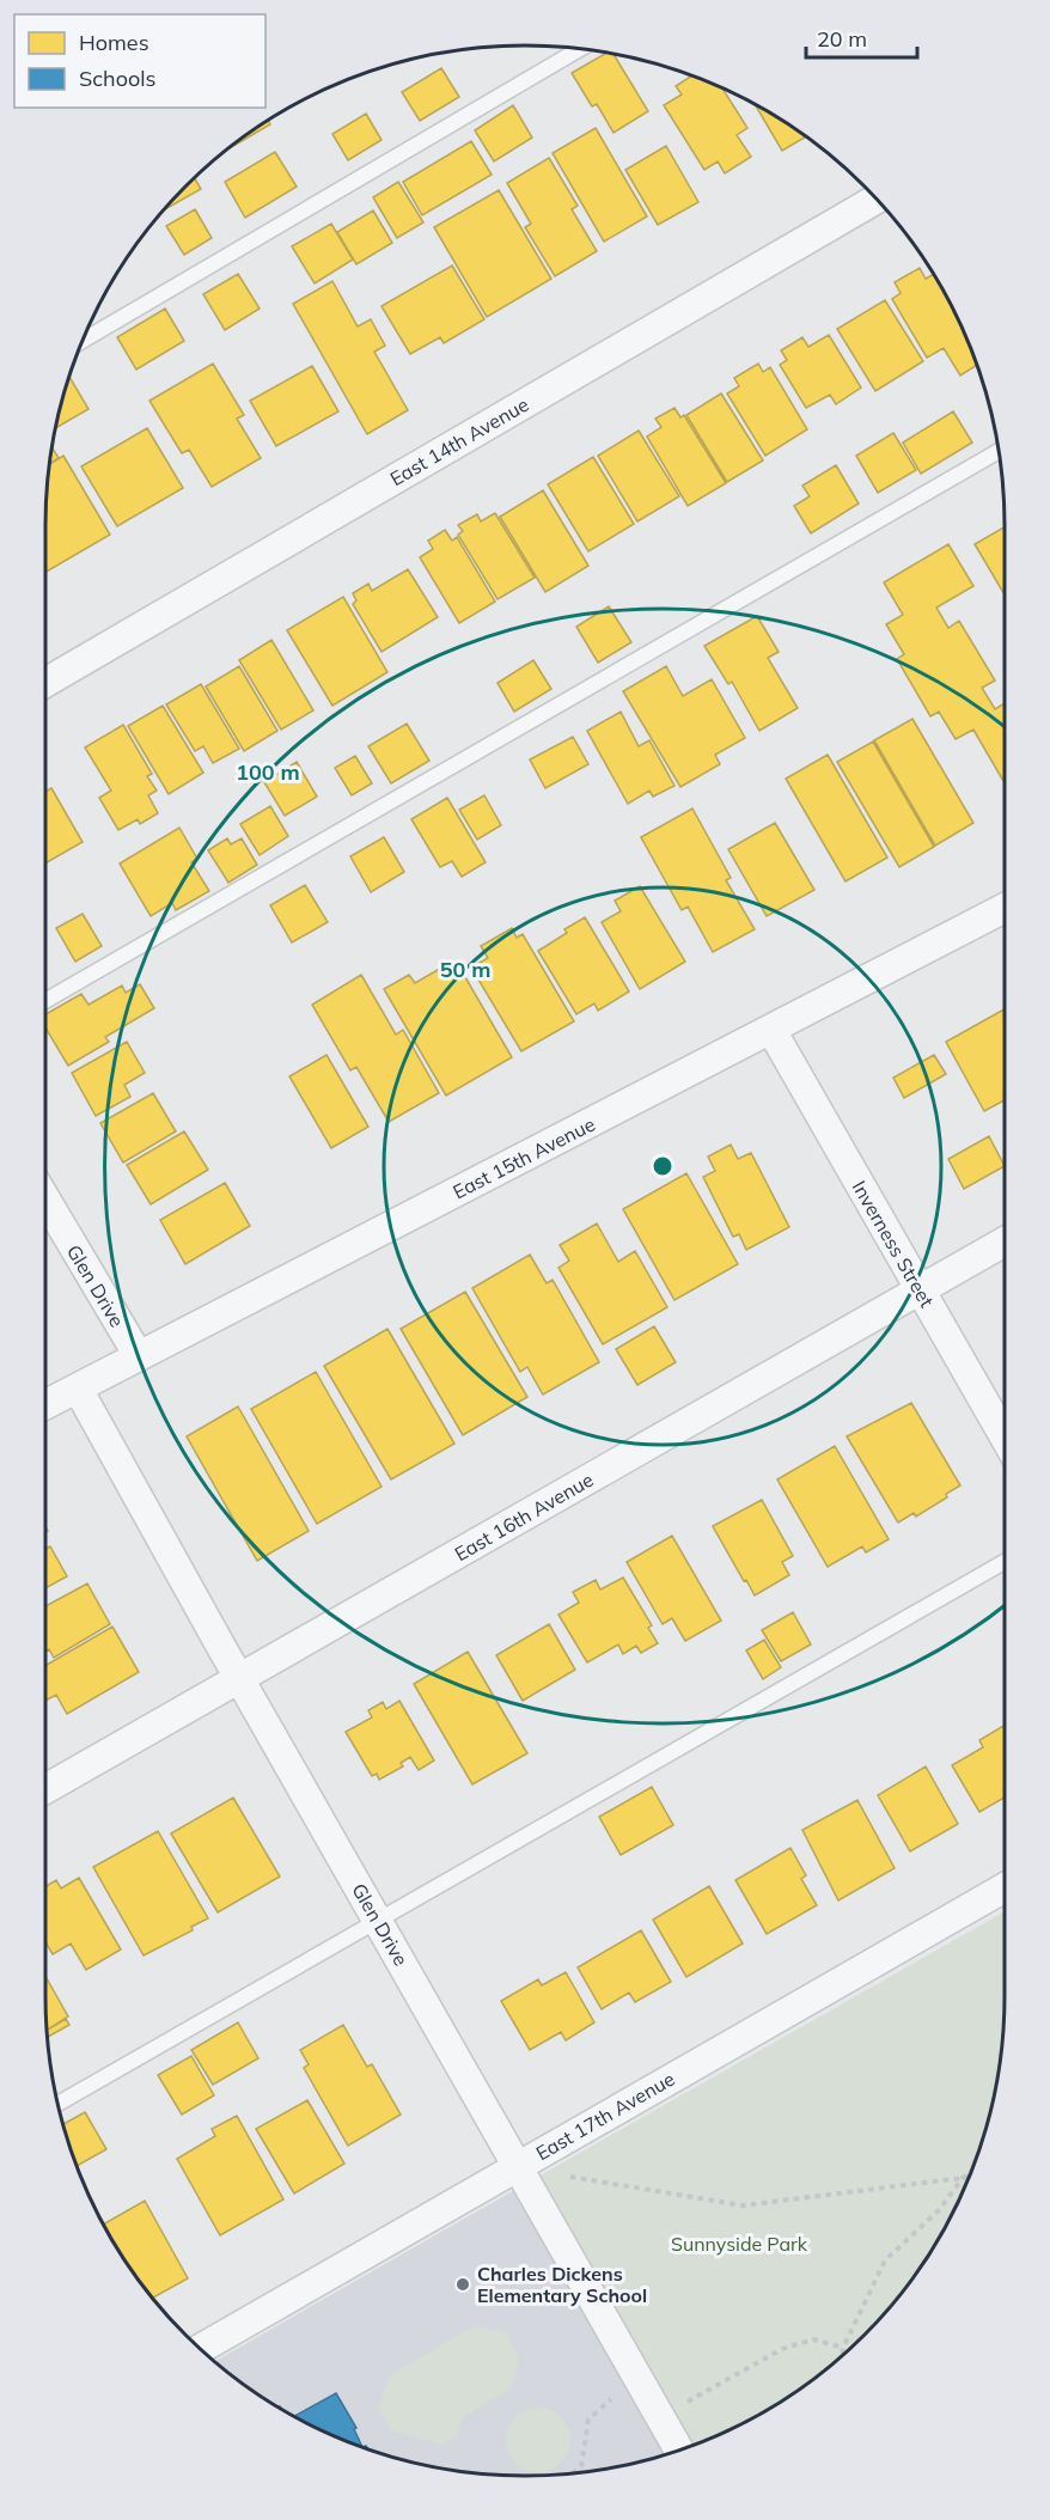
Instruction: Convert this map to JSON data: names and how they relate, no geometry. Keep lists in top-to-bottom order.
{
  "streets": {
    "street": [
      "East 14th Avenue",
      "East 15th Avenue",
      "Inverness Street",
      "Glen Drive",
      "East 16th Avenue",
      "East 17th Avenue"
    ]
  },
  "crossings": [
    ["East 15th Avenue", "Inverness Street"],
    ["East 15th Avenue", "Glen Drive"],
    ["Inverness Street", "East 16th Avenue"],
    ["Glen Drive", "East 16th Avenue"],
    ["Glen Drive", "East 17th Avenue"]
  ],
  "parks": ["Sunnyside Park"],
  "places": ["Charles Dickens Elementary School"],
  "legend": ["Homes", "Schools"],
  "scale_bar": "20 m",
  "rings": ["100 m", "50 m"]
}
